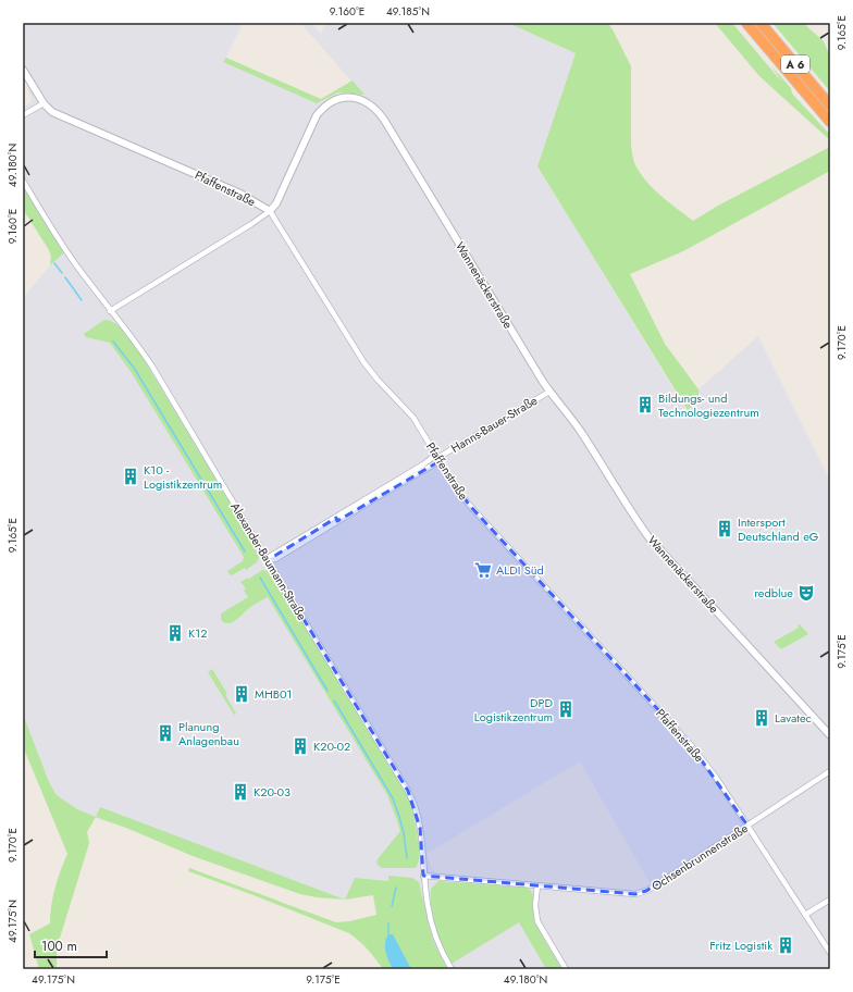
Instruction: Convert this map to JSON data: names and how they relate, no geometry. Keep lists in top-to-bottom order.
{
  "streets": {
    "highway": ["A 6"],
    "street": [
      "Pfaffenstraße",
      "Wannenäckerstraße",
      "Hanns-Bauer-Straße",
      "Alexander-Baumann-Straße",
      "Ochsenbrunnenstraße"
    ]
  },
  "crossings": [
    ["Pfaffenstraße", "Wannenäckerstraße"],
    ["Pfaffenstraße", "Hanns-Bauer-Straße"],
    ["Pfaffenstraße", "Ochsenbrunnenstraße"],
    ["Wannenäckerstraße", "Hanns-Bauer-Straße"],
    ["Wannenäckerstraße", "Alexander-Baumann-Straße"],
    ["Hanns-Bauer-Straße", "Alexander-Baumann-Straße"],
    ["Alexander-Baumann-Straße", "Ochsenbrunnenstraße"]
  ],
  "places": {
    "building": [
      "Bildungs- und Technologiezentrum",
      "K10 - Logistikzentrum",
      "Intersport Deutschland eG",
      "K12",
      "MHB01",
      "DPD Logistikzentrum",
      "Lavatec",
      "Planung Anlagenbau",
      "K20-02",
      "K20-03",
      "Fritz Logistik"
    ],
    "supermarket": ["ALDI Süd"],
    "theatre": ["redblue"]
  },
  "scale_bar": "100 m",
  "coordinates": [
    "9.160°E",
    "49.185°N",
    "9.165°E",
    "49.180°N",
    "9.170°E",
    "9.175°E",
    "49.175°N"
  ]
}
